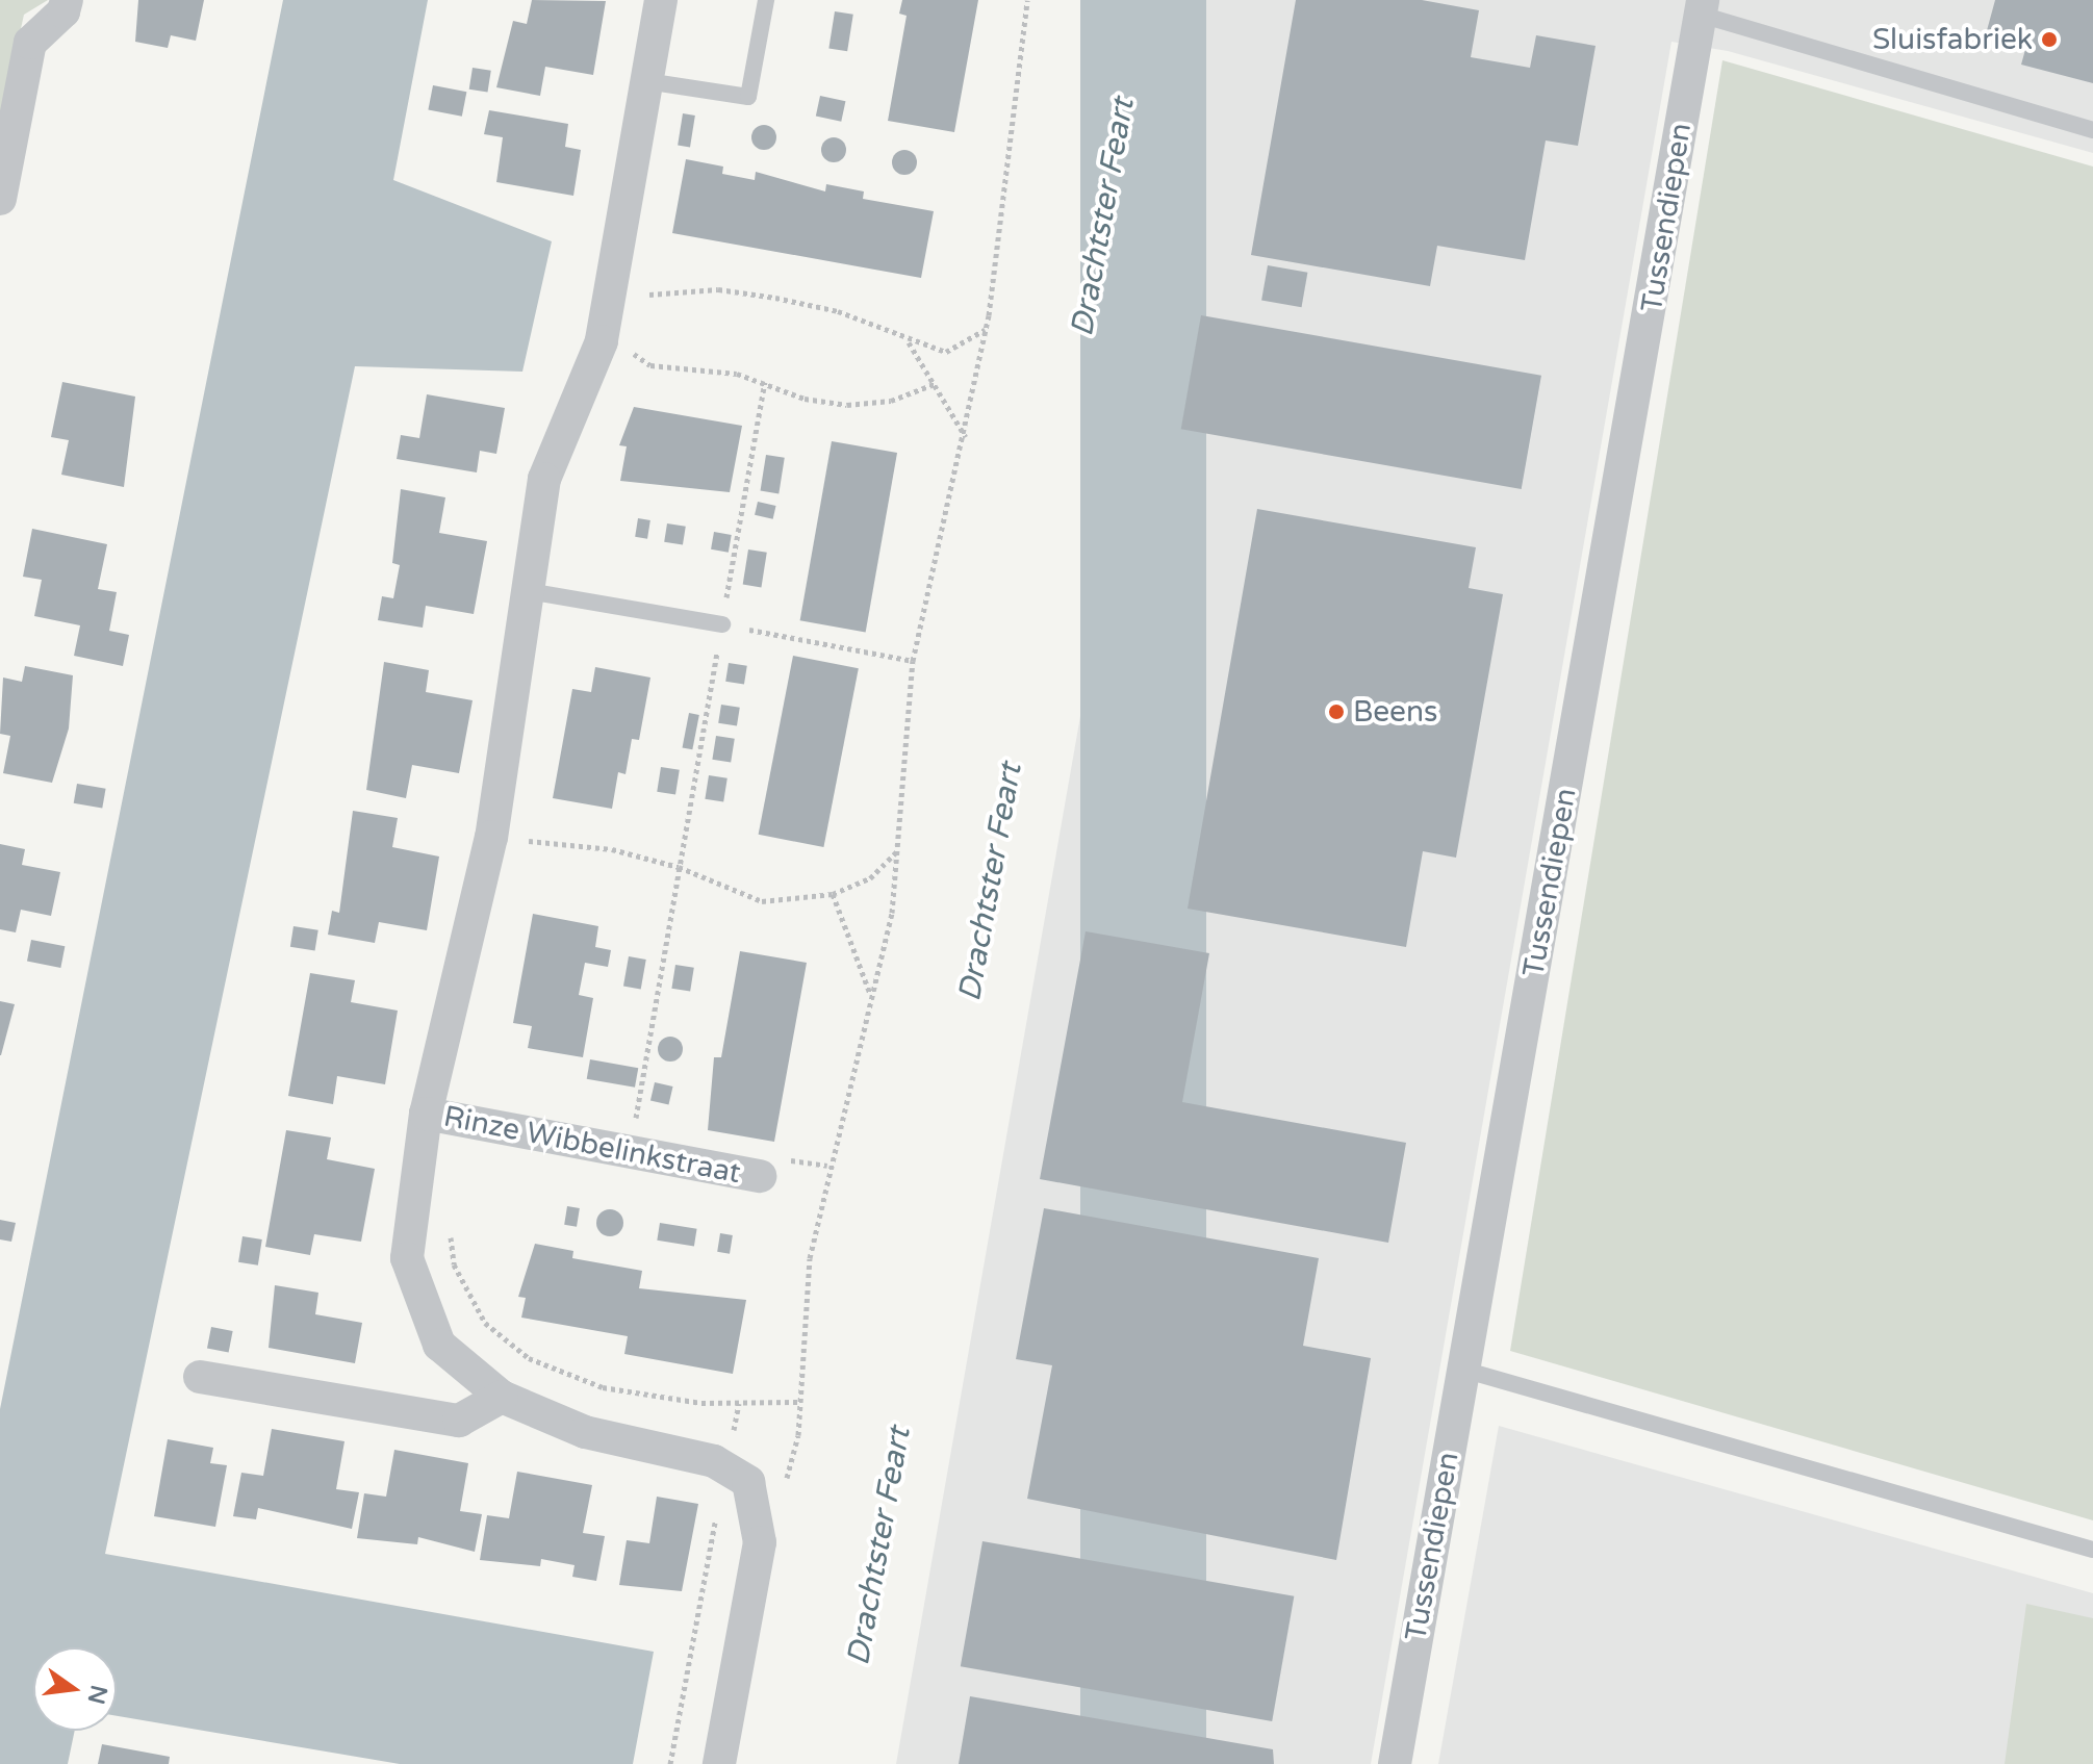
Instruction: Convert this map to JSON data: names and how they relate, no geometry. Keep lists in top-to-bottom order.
{
  "streets": {
    "street": ["Tussendiepen", "Rinze Wibbelinkstraat"]
  },
  "water": ["Drachtster Feart"],
  "places": ["Sluisfabriek", "Beens"],
  "north": "right"
}
